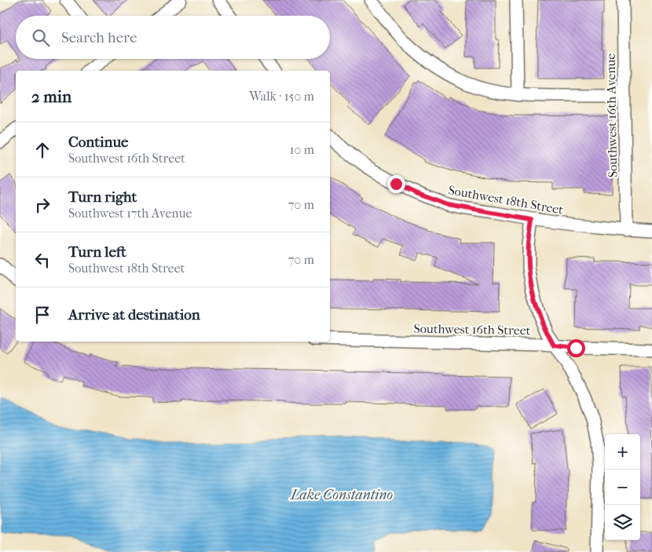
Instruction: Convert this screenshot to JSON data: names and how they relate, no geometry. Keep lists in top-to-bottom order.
{
  "streets": {
    "street": ["Southwest 16th Avenue", "Southwest 18th Street", "Southwest 16th Street"]
  },
  "crossings": [
    ["Southwest 16th Avenue", "Southwest 18th Street"]
  ],
  "water": ["Lake Constantino"],
  "page": {
    "search": "Search here",
    "heading": ["2 min", "Walk · 150 m"],
    "list": [
      ["Continue", "Southwest 16th Street", "10 m"],
      ["Turn right", "Southwest 17th Avenue", "70 m"],
      ["Turn left", "Southwest 18th Street", "70 m"],
      "Arrive at destination"
    ],
    "map_buttons": ["+", "−"]
  }
}
